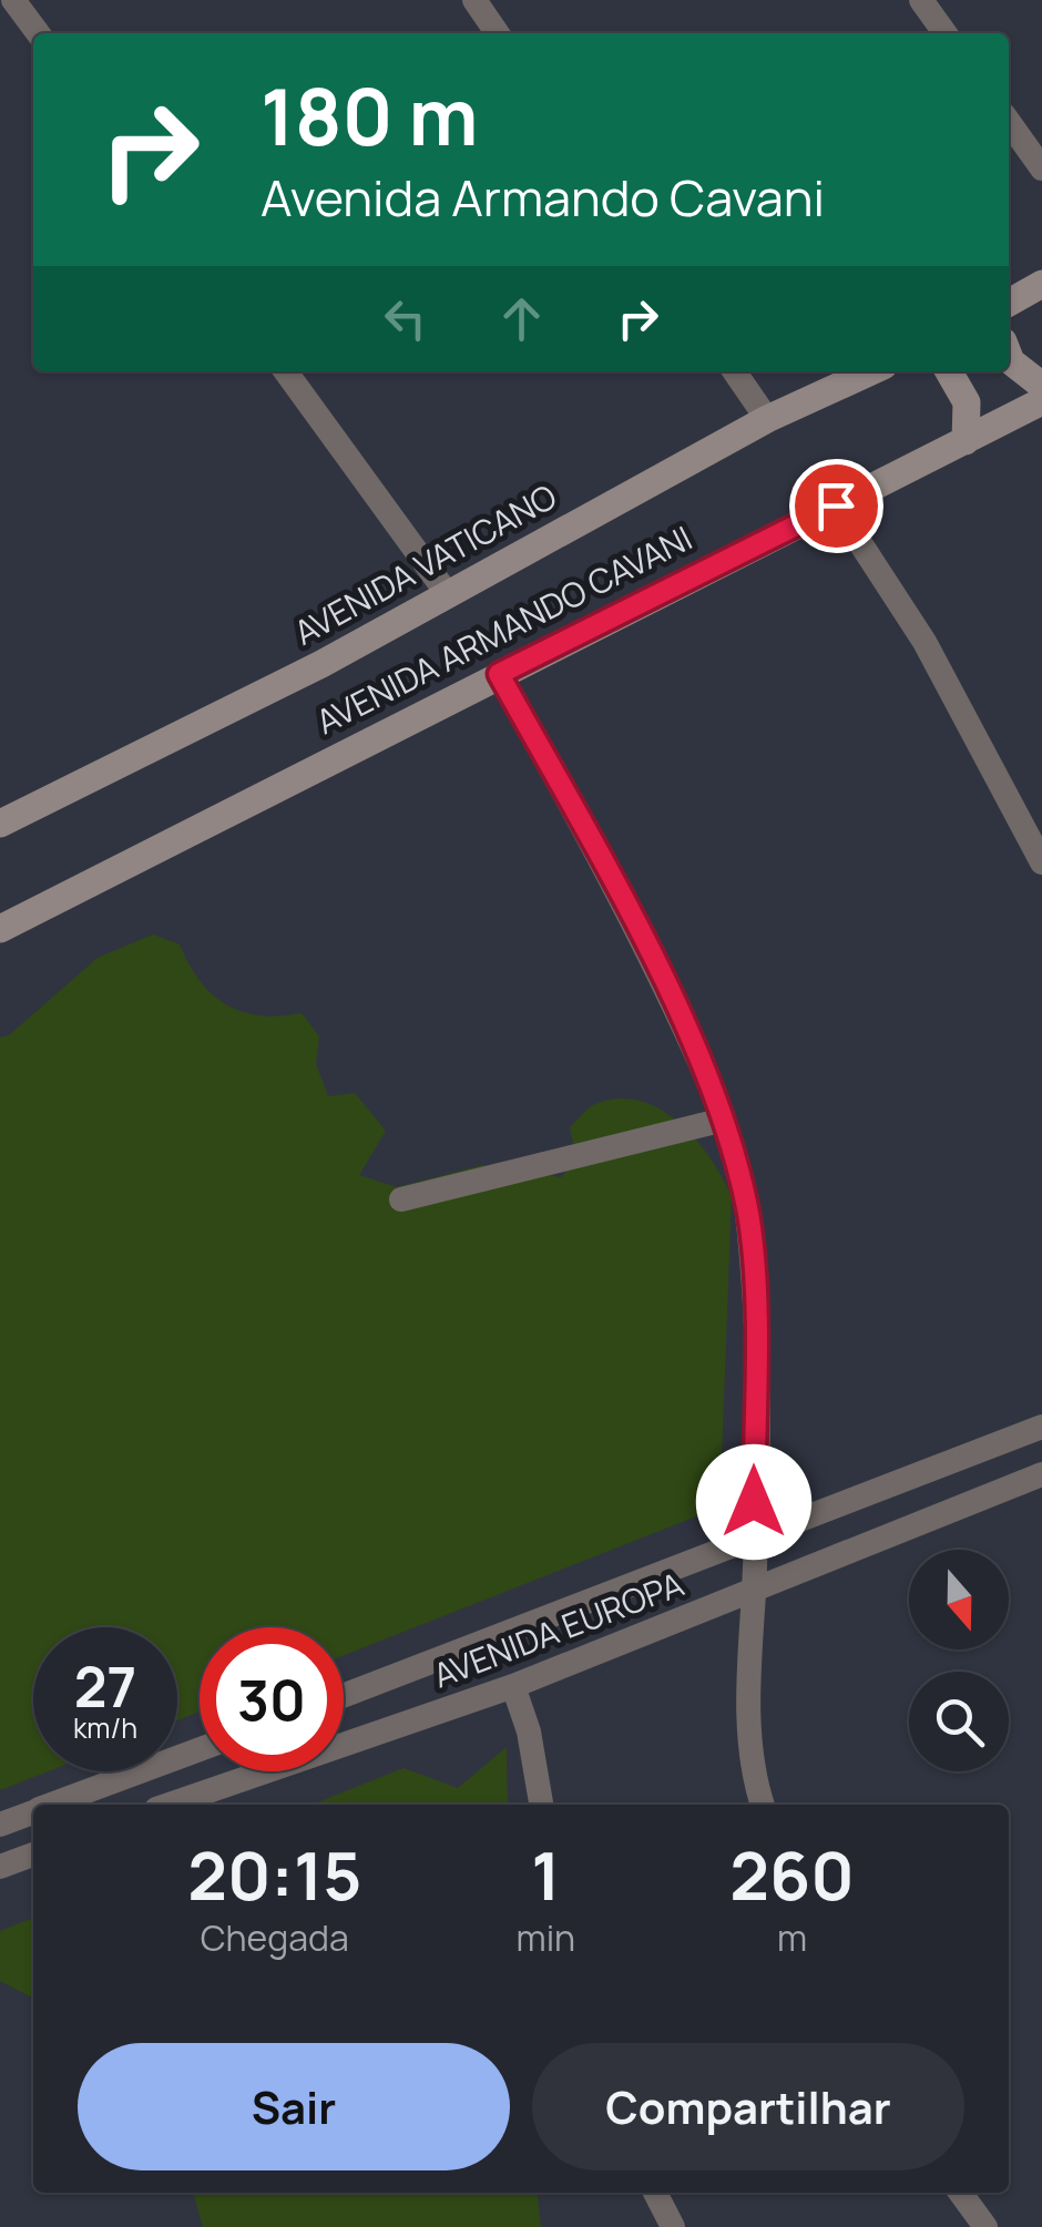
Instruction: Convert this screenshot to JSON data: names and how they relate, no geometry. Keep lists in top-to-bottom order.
{
  "streets": {
    "main road": ["AVENIDA VATICANO", "AVENIDA ARMANDO CAVANI"],
    "street": ["AVENIDA EUROPA"]
  },
  "north": "bottom",
  "page": {
    "turn": ["180 m", "Avenida Armando Cavani"],
    "speed": "27 km/h",
    "limit": "30",
    "eta": [
      "20:15",
      "Chegada",
      "1",
      "min",
      "260",
      "m"
    ],
    "buttons": ["Sair", "Compartilhar"]
  }
}
